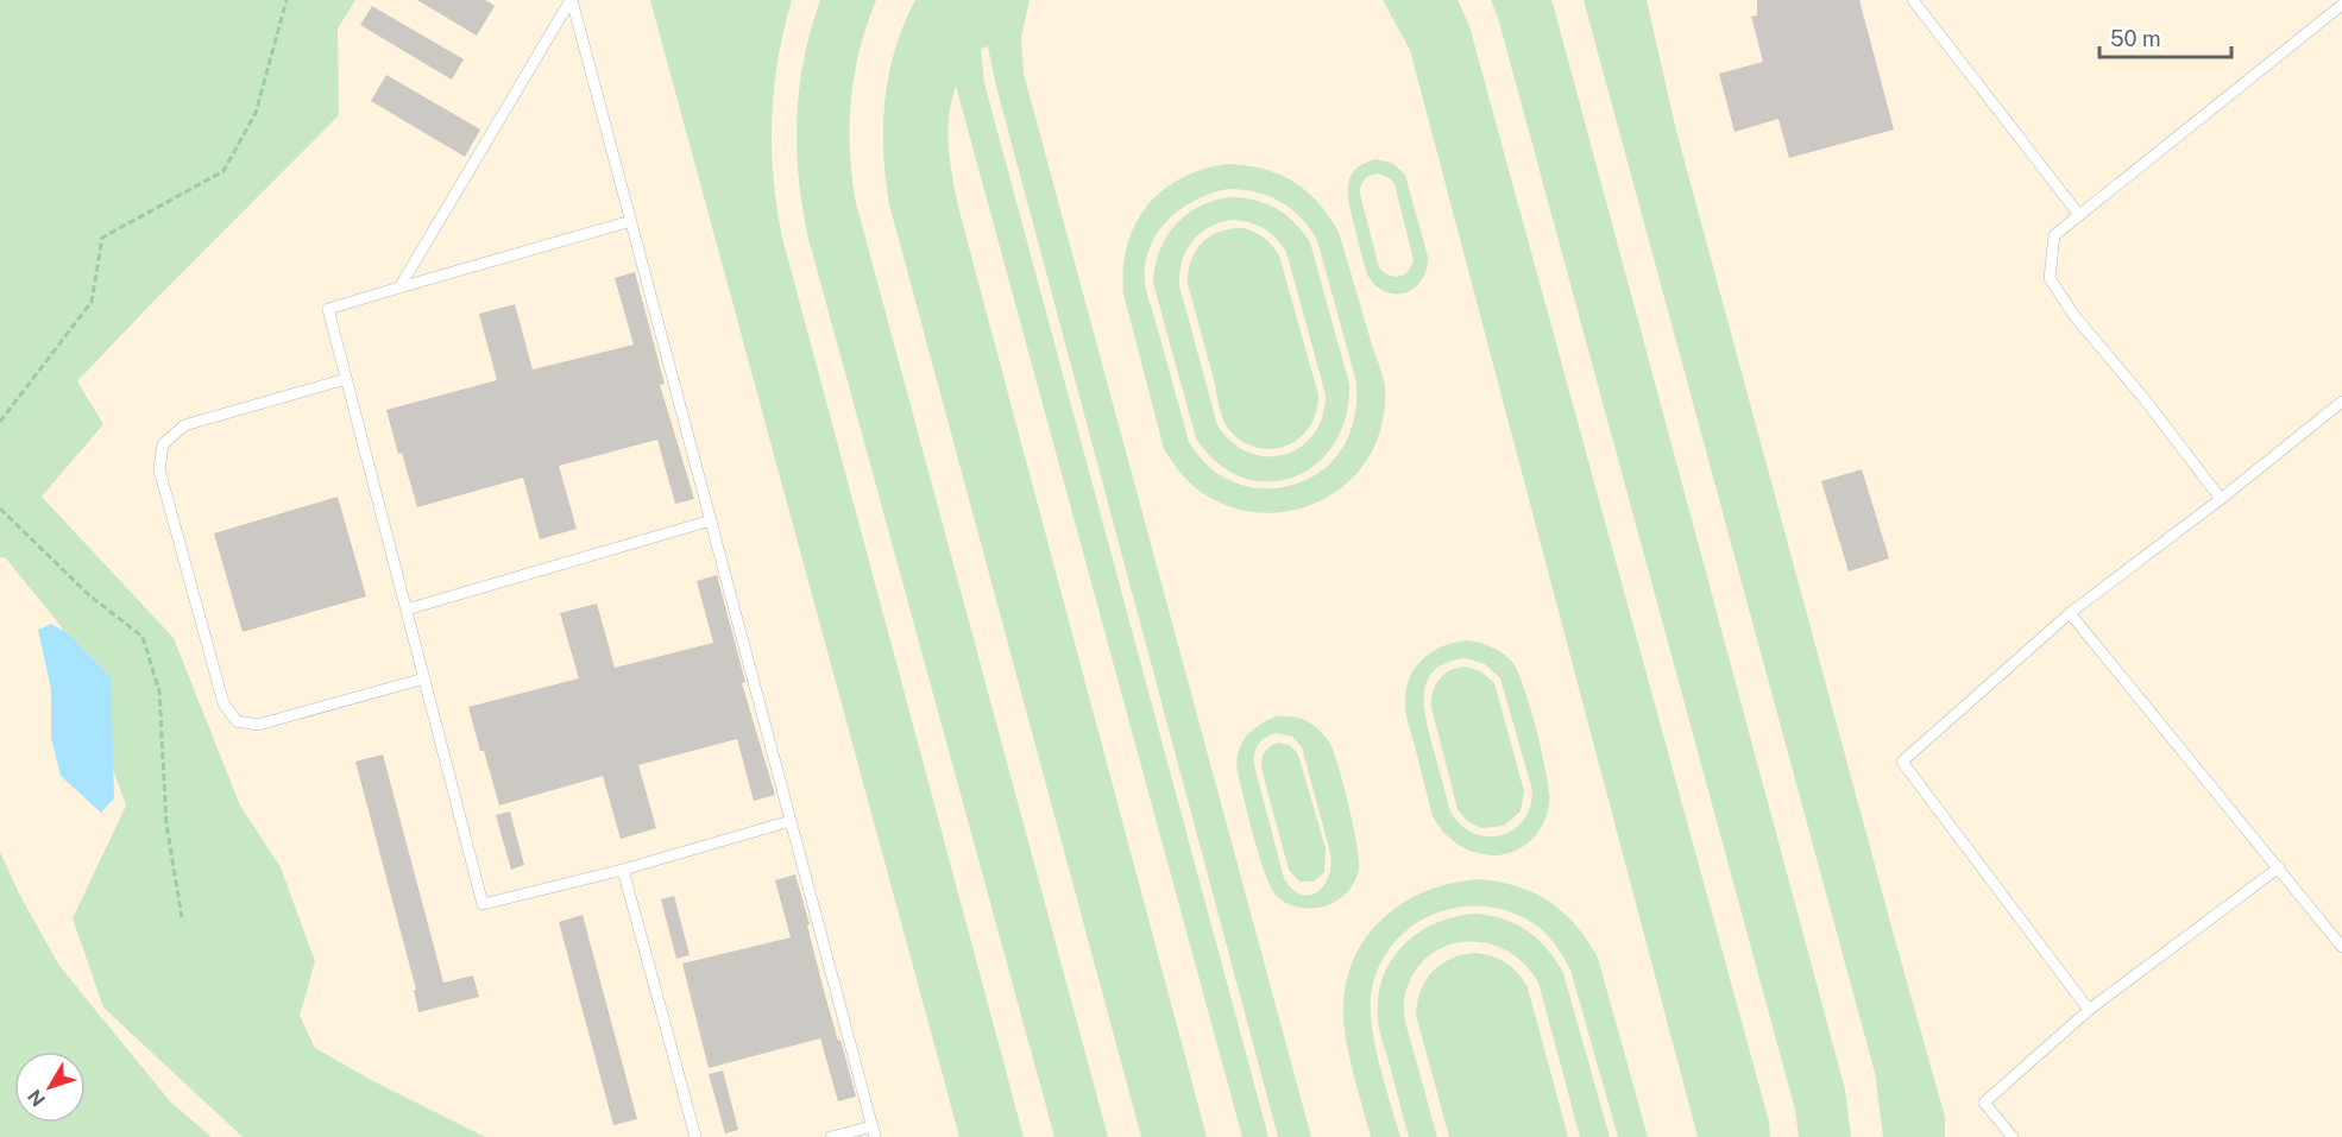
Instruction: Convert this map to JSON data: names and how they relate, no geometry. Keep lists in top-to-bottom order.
{
  "scale_bar": "50 m",
  "north": "bottom left"
}
